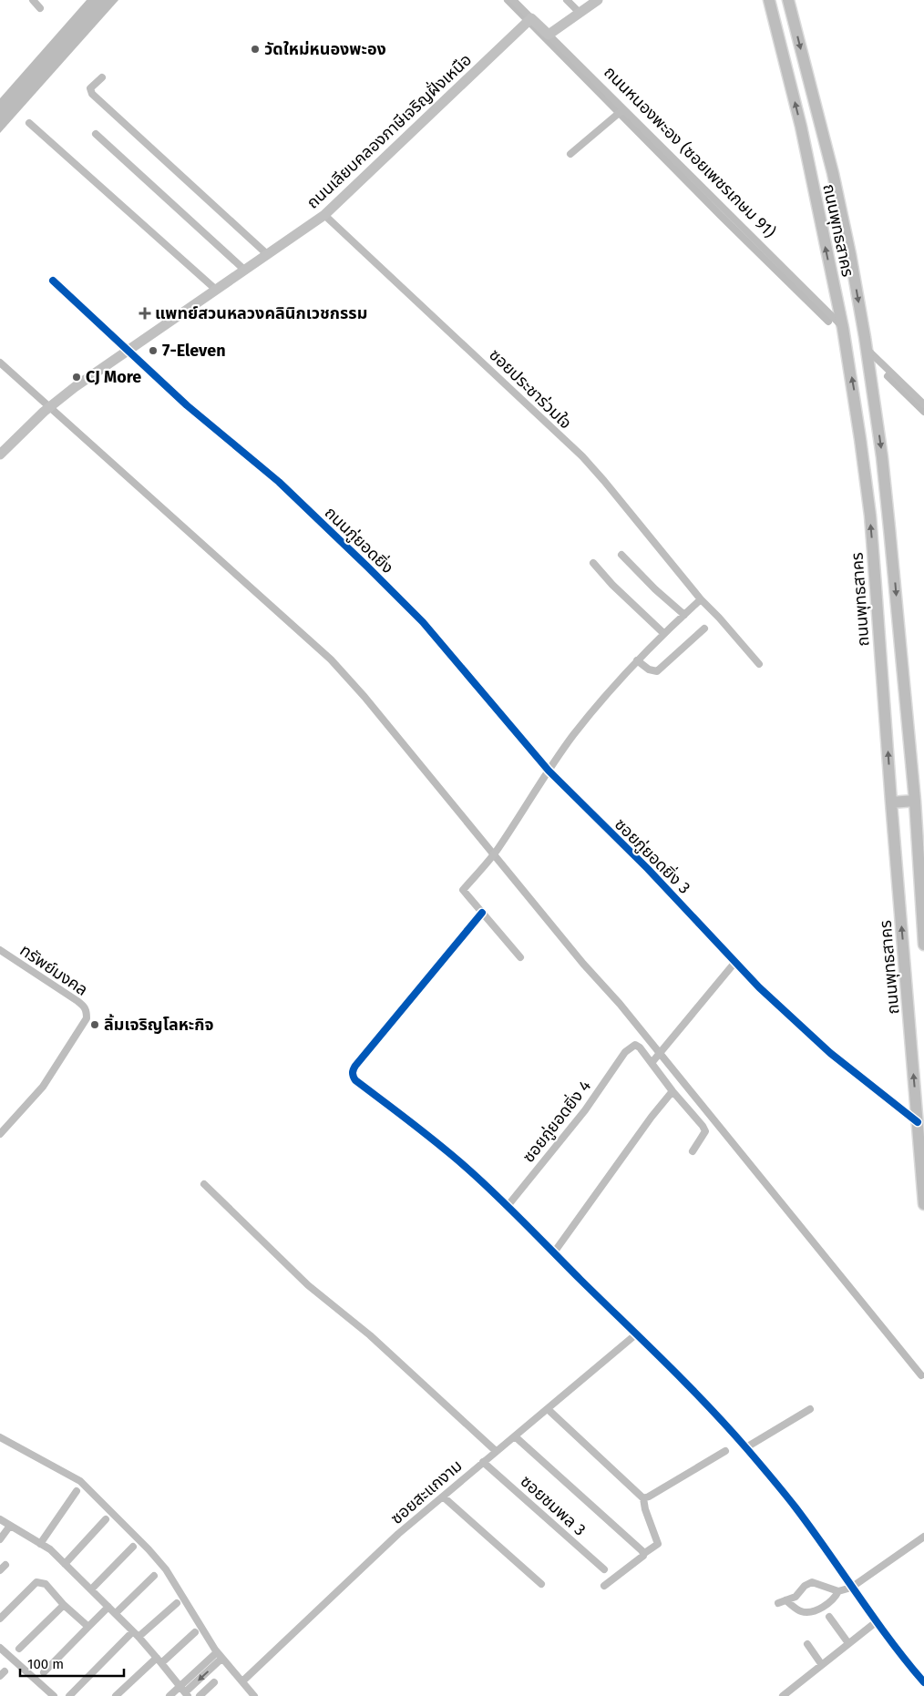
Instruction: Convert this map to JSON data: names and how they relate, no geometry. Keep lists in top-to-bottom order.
{
  "streets": {
    "main road": ["ถนนเลียบคลองภาษีเจริญฝั่งเหนือ", "ถนนหนองพะอง (ซอยเพชรเกษม 91)", "ถนนพุทธสาคร"],
    "street": [
      "ซอยประชาร่วมใจ",
      "ถนนภู่ยอดยิ่ง",
      "ซอยภู่ยอดยิ่ง 3",
      "ทรัพย์มงคล",
      "ซอยภู่ยอดยิ่ง 4",
      "ซอยสะแกงาม",
      "ซอยชมพล 3"
    ]
  },
  "crossings": [
    ["ถนนเลียบคลองภาษีเจริญฝั่งเหนือ", "ถนนหนองพะอง (ซอยเพชรเกษม 91)"],
    ["ถนนเลียบคลองภาษีเจริญฝั่งเหนือ", "ซอยประชาร่วมใจ"],
    ["ถนนเลียบคลองภาษีเจริญฝั่งเหนือ", "ถนนภู่ยอดยิ่ง"],
    ["ถนนหนองพะอง (ซอยเพชรเกษม 91)", "ถนนพุทธสาคร"],
    ["ถนนพุทธสาคร", "ซอยภู่ยอดยิ่ง 3"],
    ["ถนนภู่ยอดยิ่ง", "ซอยภู่ยอดยิ่ง 3"],
    ["ซอยสะแกงาม", "ซอยชมพล 3"]
  ],
  "places": {
    "other": [
      "วัดใหม่หนองพะอง",
      "7-Eleven",
      "CJ More",
      "ลิ้มเจริญโลหะกิจ"
    ],
    "health": ["แพทย์สวนหลวงคลินิกเวชกรรม"]
  },
  "scale_bar": "100 m"
}
